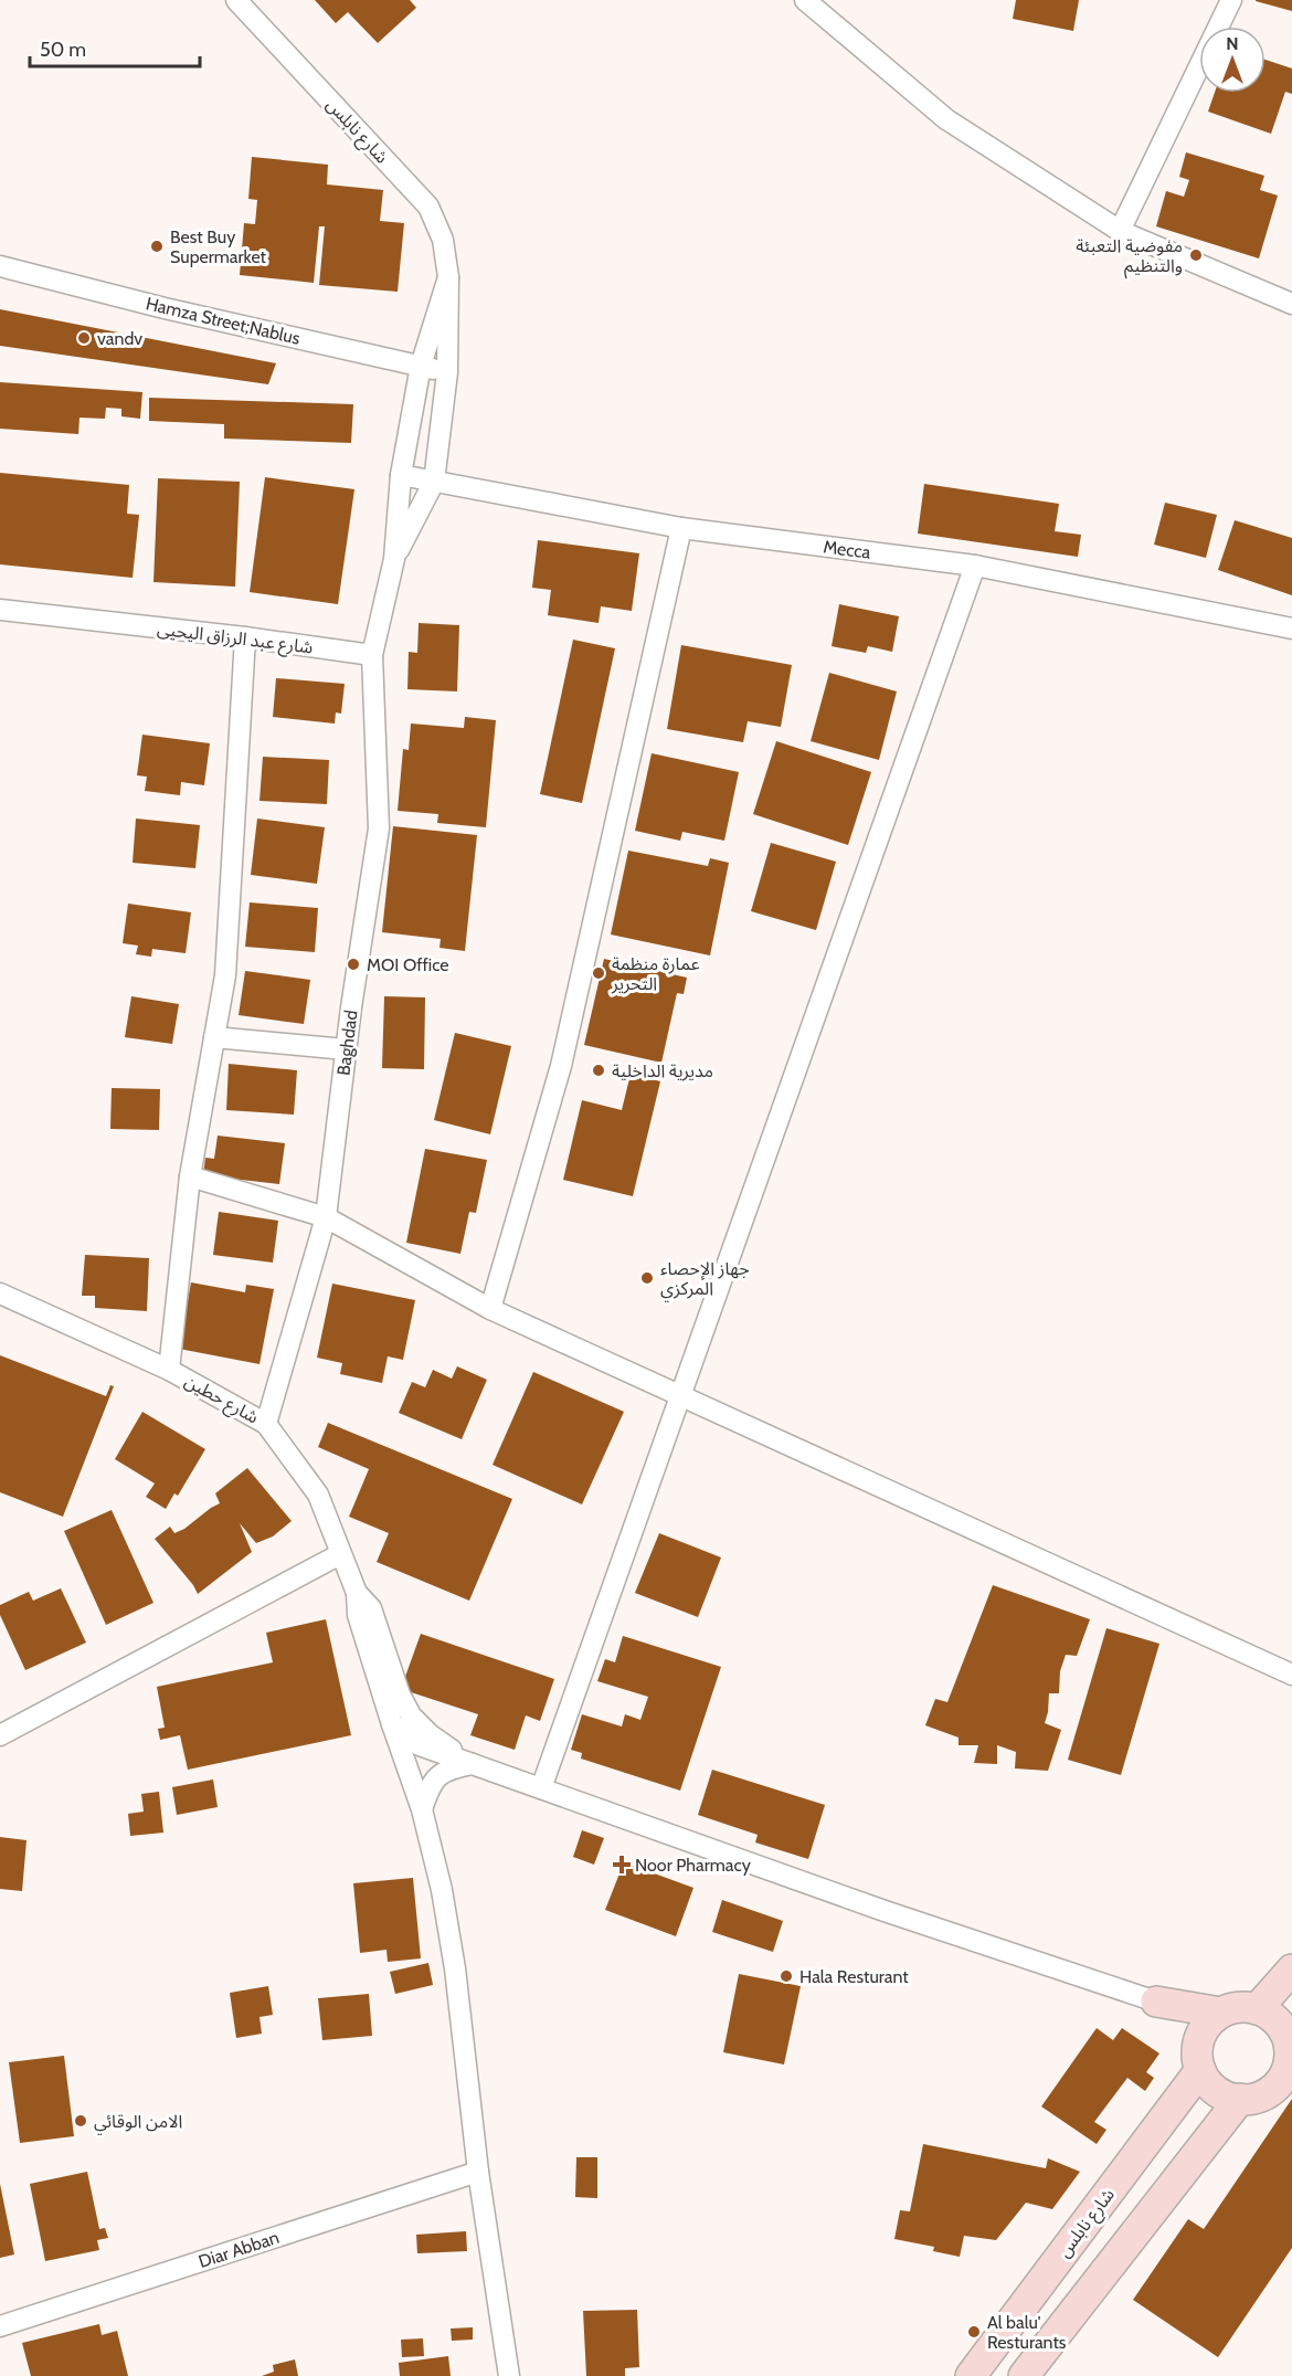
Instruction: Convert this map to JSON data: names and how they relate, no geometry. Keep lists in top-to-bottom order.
{
  "streets": {
    "main road": ["شارع نابلس"],
    "street": [
      "Hamza Street;Nablus",
      "Mecca",
      "شارع عبد الرزاق اليحيى",
      "Baghdad",
      "شارع حطين",
      "Diar Abban"
    ]
  },
  "crossings": [
    ["شارع نابلس", "Hamza Street;Nablus"],
    ["شارع نابلس", "Mecca"],
    ["شارع عبد الرزاق اليحيى", "Baghdad"],
    ["Baghdad", "شارع حطين"]
  ],
  "places": {
    "other": [
      "Best Buy Supermarket",
      "مفوضية التعبئة والتنظيم",
      "vandv",
      "MOI Office",
      "عمارة منظمة التحرير",
      "مديرية الداخلية",
      "جهاز الإحصاء المركزي",
      "Hala Resturant",
      "الامن الوقائي",
      "Al balu' Resturants"
    ],
    "health": ["Noor Pharmacy"]
  },
  "scale_bar": "50 m",
  "north": "top"
}
